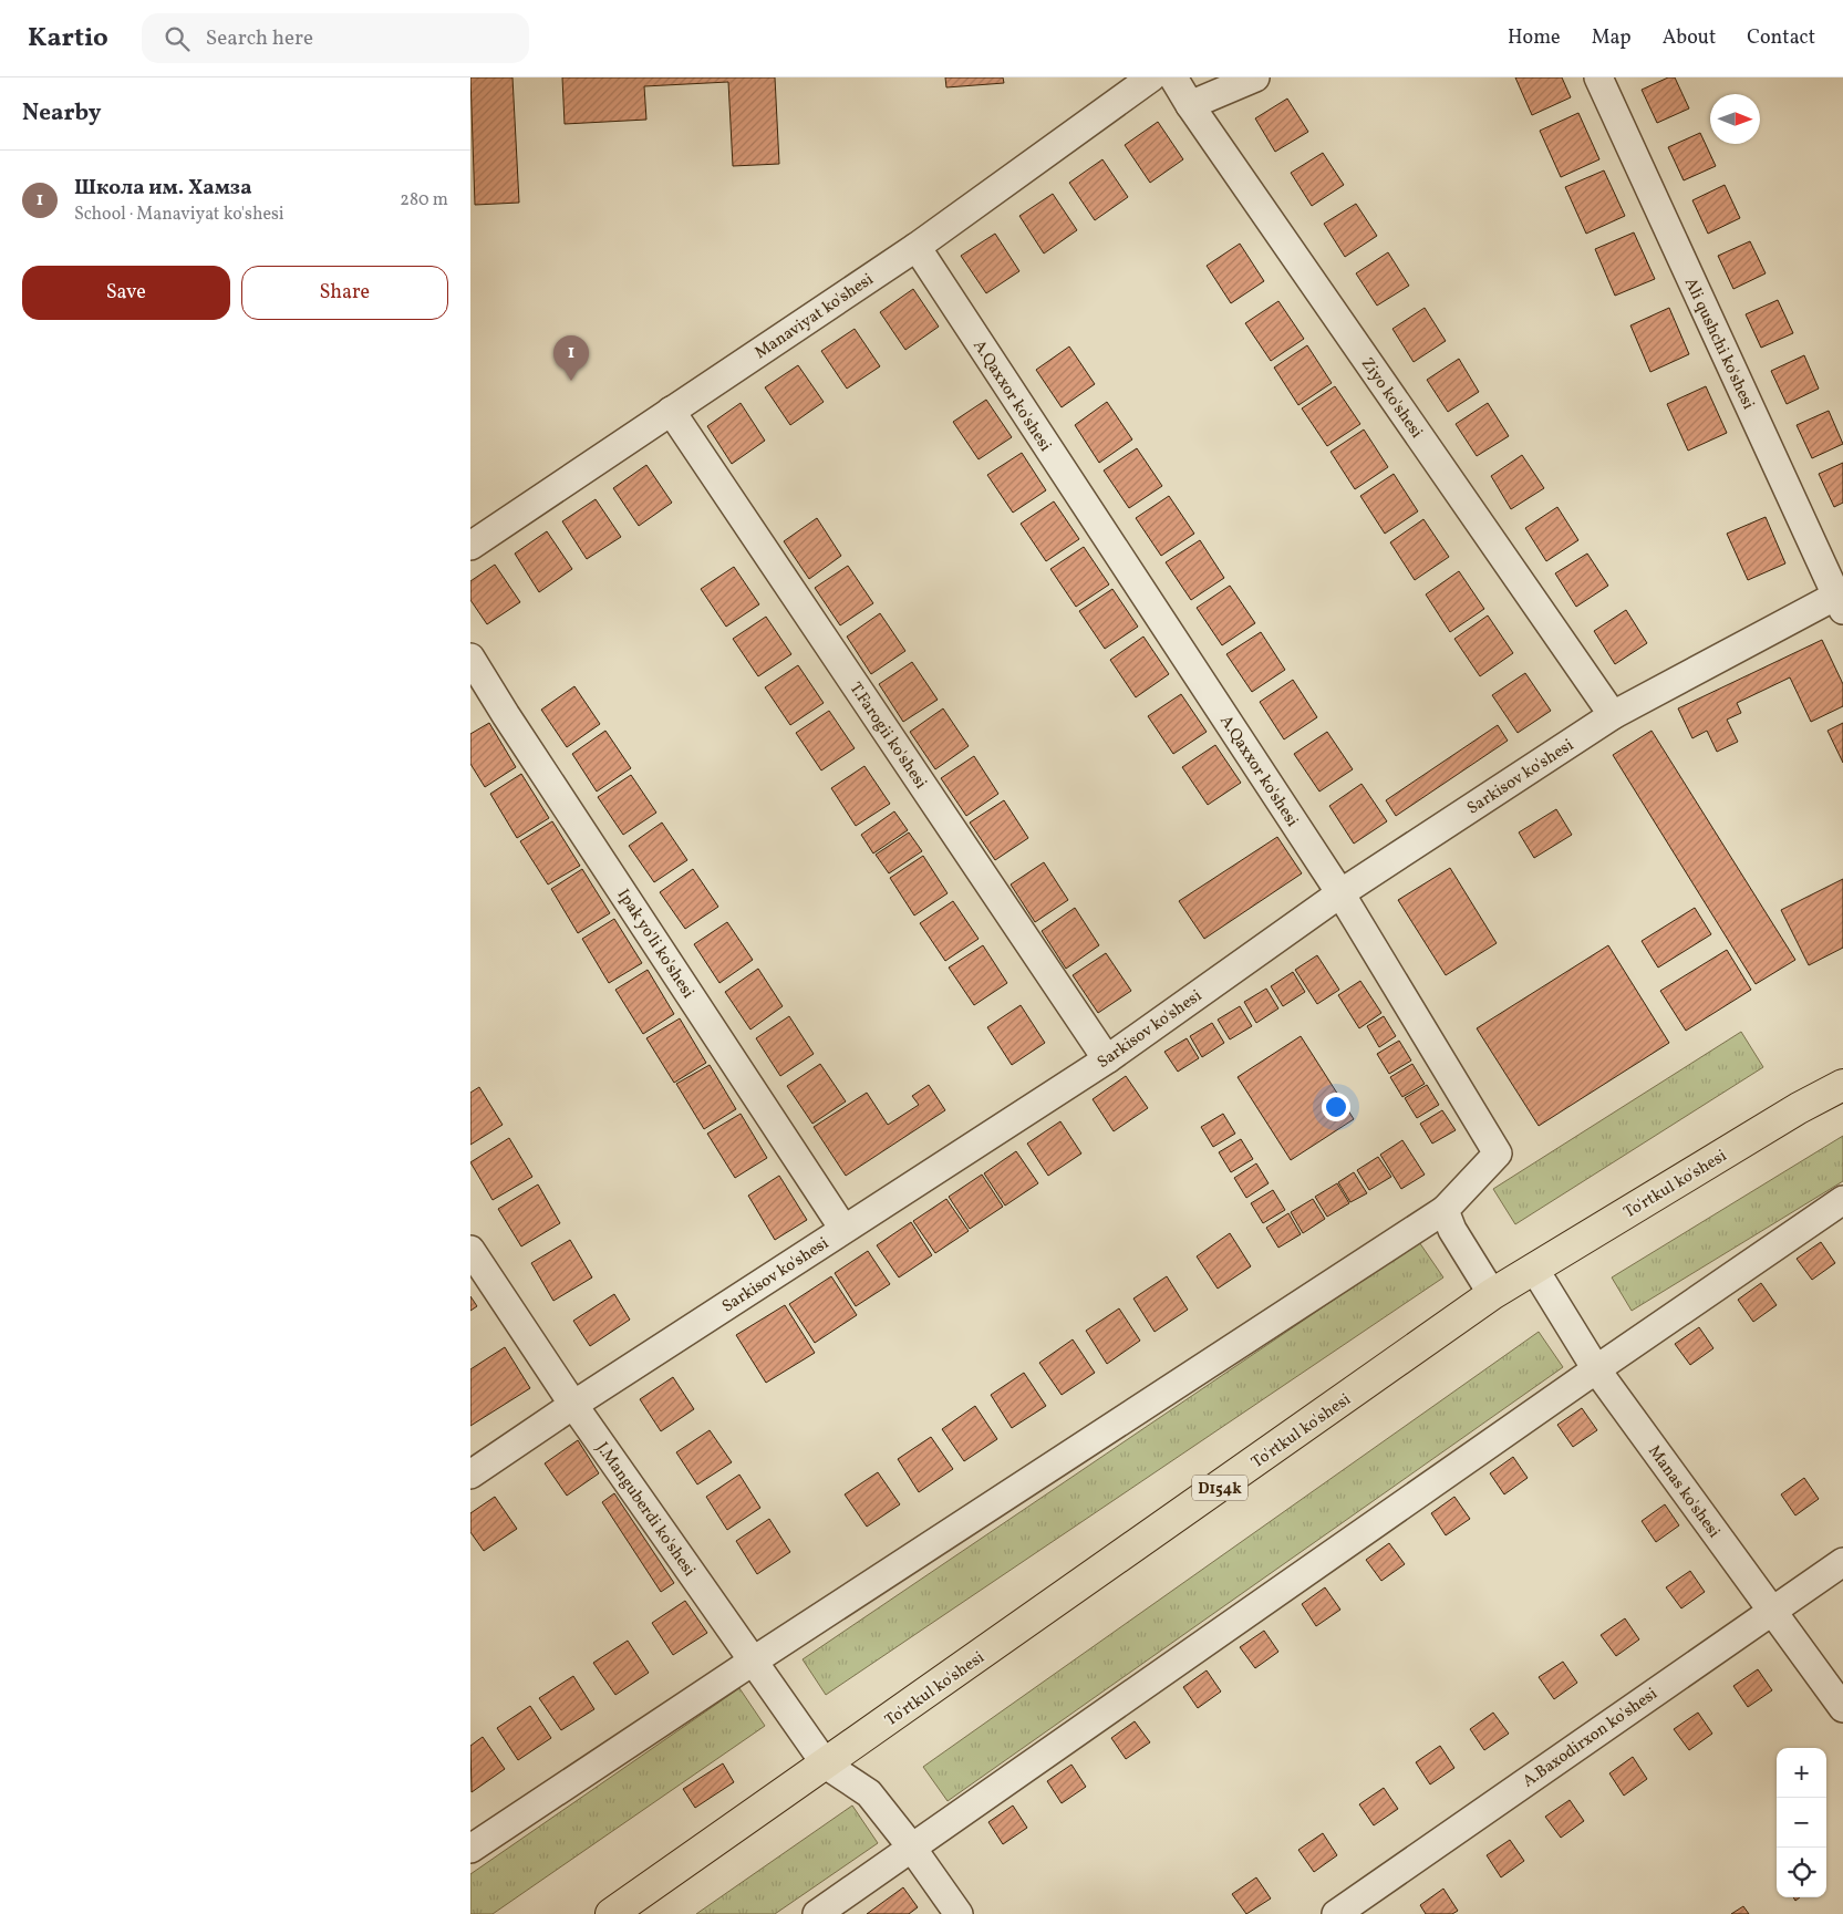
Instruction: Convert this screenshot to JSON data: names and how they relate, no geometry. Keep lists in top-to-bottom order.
{
  "streets": {
    "main road": ["To'rtkul ko'shesi", "D154k"],
    "street": [
      "Manaviyat ko'shesi",
      "Ali qushchi ko'shesi",
      "A.Qaxxor ko'shesi",
      "Ziyo ko'shesi",
      "T.Farogii ko'shesi",
      "Sarkisov ko'shesi",
      "Ipak yo'li ko'shesi",
      "Manas ko'shesi",
      "J.Manguberdi ko'shesi",
      "A.Baxodirxon ko'shesi"
    ]
  },
  "crossings": [
    ["Manaviyat ko'shesi", "A.Qaxxor ko'shesi"],
    ["Manaviyat ko'shesi", "T.Farogii ko'shesi"],
    ["Ali qushchi ko'shesi", "Sarkisov ko'shesi"],
    ["A.Qaxxor ko'shesi", "Sarkisov ko'shesi"],
    ["Ziyo ko'shesi", "Sarkisov ko'shesi"],
    ["T.Farogii ko'shesi", "Sarkisov ko'shesi"],
    ["Sarkisov ko'shesi", "Ipak yo'li ko'shesi"],
    ["Sarkisov ko'shesi", "J.Manguberdi ko'shesi"],
    ["To'rtkul ko'shesi", "Manas ko'shesi"],
    ["To'rtkul ko'shesi", "J.Manguberdi ko'shesi"],
    ["Manas ko'shesi", "A.Baxodirxon ko'shesi"]
  ],
  "north": "right",
  "page": {
    "header": "Kartio",
    "search": "Search here",
    "nav": [
      "Home",
      "Map",
      "About",
      "Contact"
    ],
    "heading": "Nearby",
    "list": [
      {
        "mark": "1",
        "name": "Школа им. Хамза",
        "note": "School · Manaviyat ko'shesi",
        "value": "280 m"
      }
    ],
    "buttons": ["Save", "Share"],
    "pins": "1",
    "map_buttons": ["+", "−"]
  }
}
